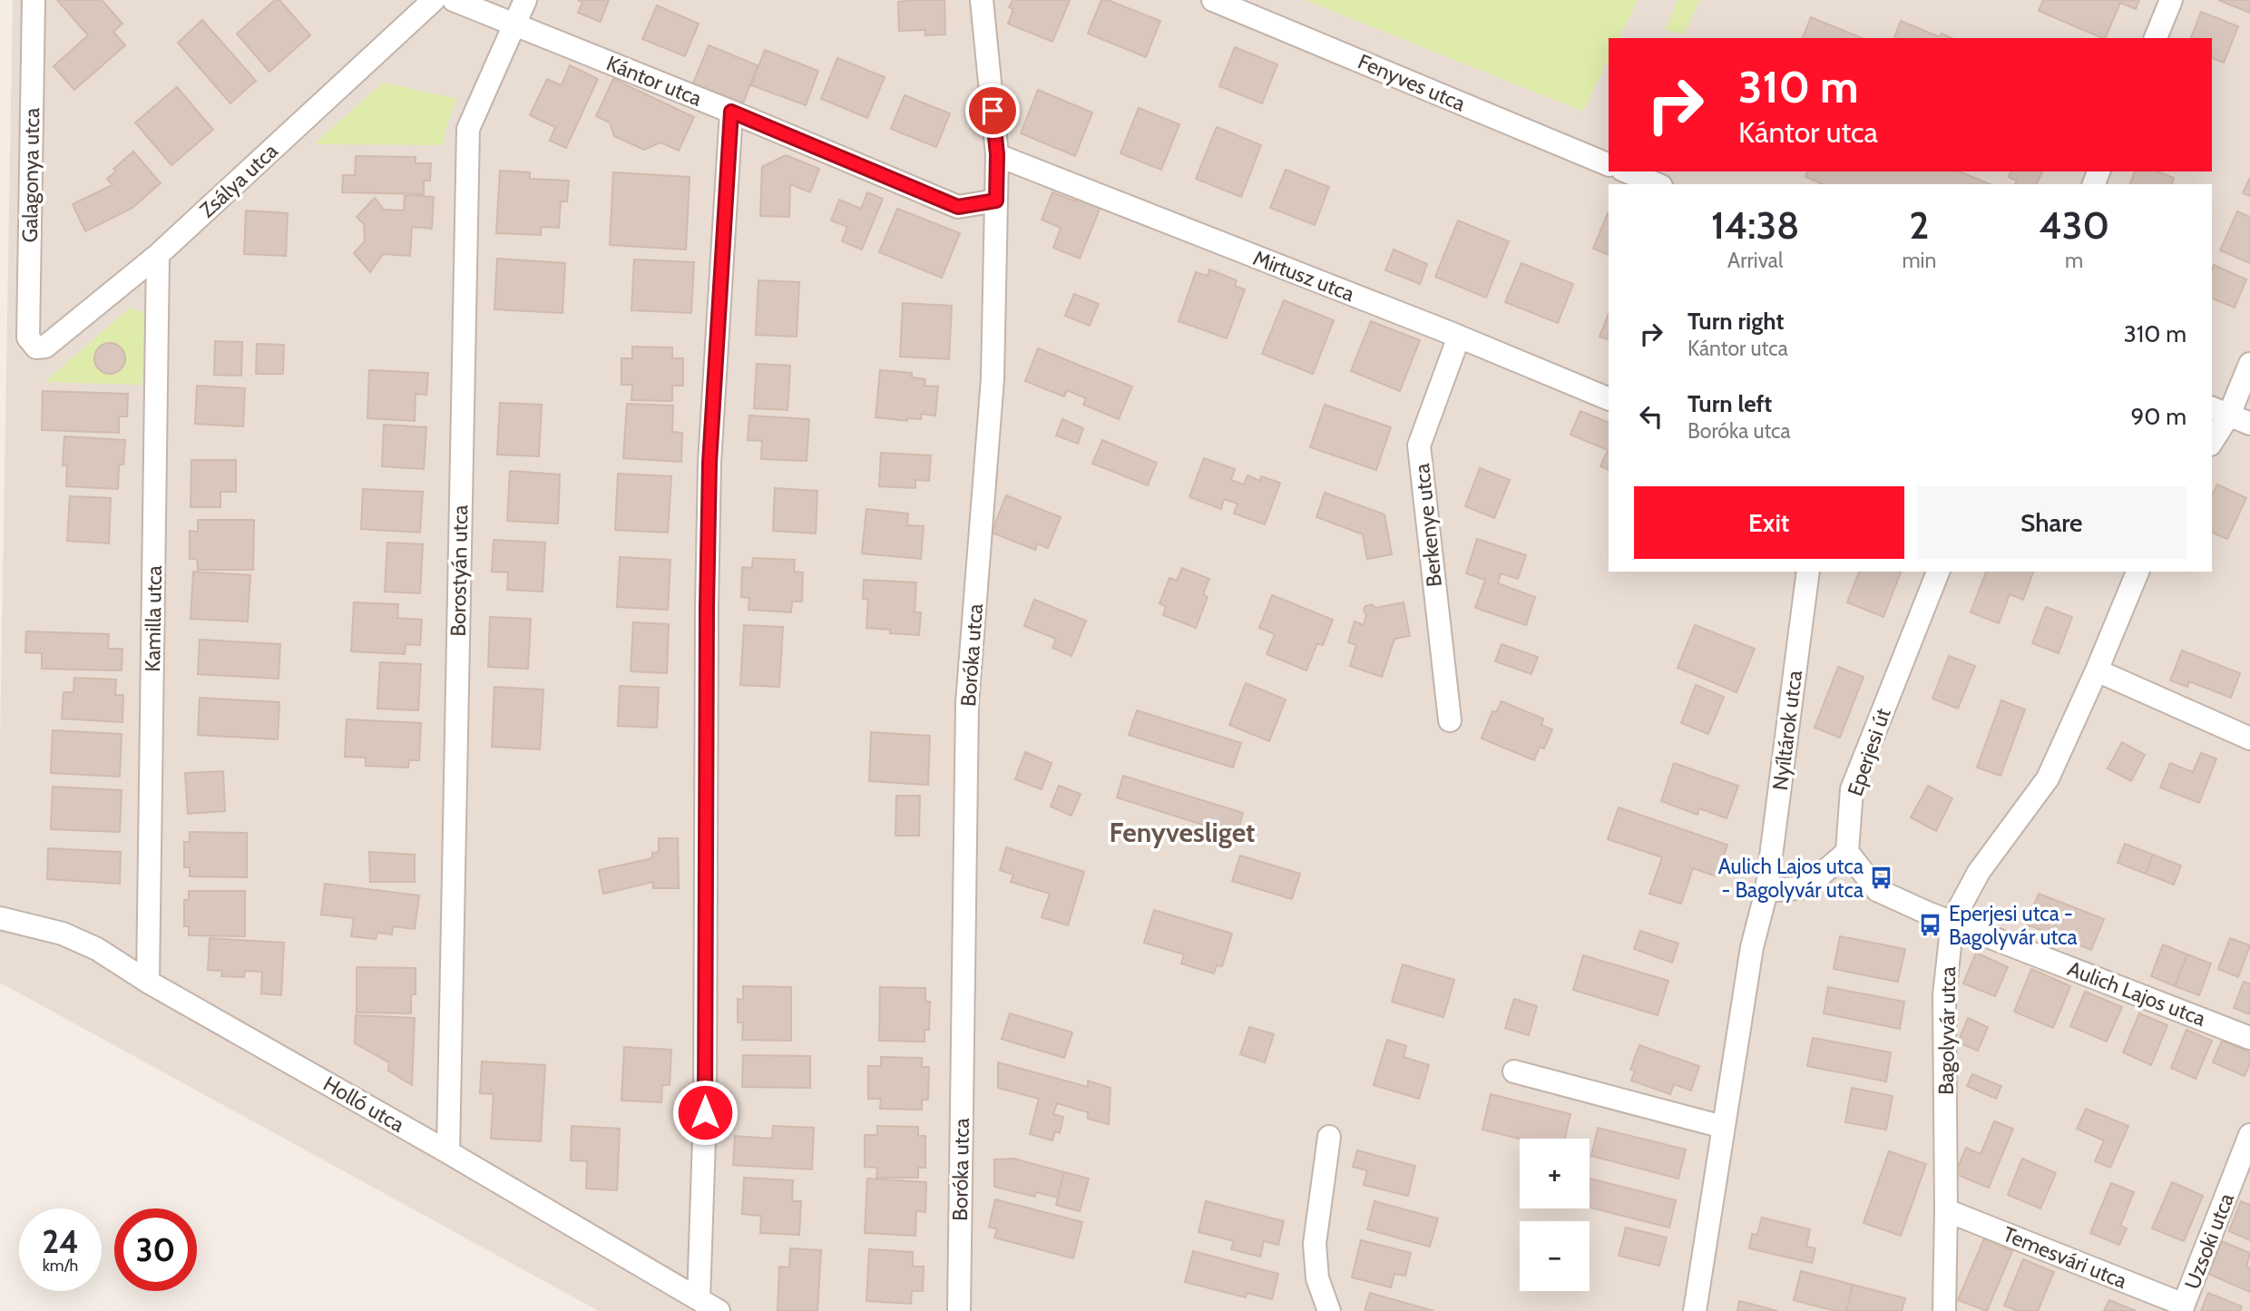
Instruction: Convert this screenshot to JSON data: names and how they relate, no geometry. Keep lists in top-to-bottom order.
{
  "streets": {
    "street": [
      "Kántor utca",
      "Fenyves utca",
      "Galagonya utca",
      "Zsálya utca",
      "Mirtusz utca",
      "Berkenye utca",
      "Borostyán utca",
      "Kamilla utca",
      "Boróka utca",
      "Nyíltárok utca",
      "Eperjesi út",
      "Aulich Lajos utca",
      "Bagolyvár utca",
      "Holló utca",
      "Uzsoki utca",
      "Temesvári utca"
    ]
  },
  "crossings": [
    ["Kántor utca", "Borostyán utca"],
    ["Kántor utca", "Boróka utca"],
    ["Galagonya utca", "Zsálya utca"],
    ["Zsálya utca", "Kamilla utca"],
    ["Mirtusz utca", "Berkenye utca"],
    ["Mirtusz utca", "Boróka utca"],
    ["Borostyán utca", "Holló utca"],
    ["Kamilla utca", "Holló utca"],
    ["Aulich Lajos utca", "Bagolyvár utca"],
    ["Bagolyvár utca", "Temesvári utca"],
    ["Uzsoki utca", "Temesvári utca"]
  ],
  "districts": ["Fenyvesliget"],
  "places": {
    "bus stop": ["Aulich Lajos utca - Bagolyvár utca", "Eperjesi utca - Bagolyvár utca"]
  },
  "page": {
    "turn": ["310 m", "Kántor utca"],
    "eta": [
      "14:38",
      "Arrival",
      "2",
      "min",
      "430",
      "m"
    ],
    "list": [
      {
        "name": "Turn right",
        "note": "Kántor utca",
        "value": "310 m"
      },
      {
        "name": "Turn left",
        "note": "Boróka utca",
        "value": "90 m"
      }
    ],
    "buttons": ["Exit", "Share"],
    "map_buttons": ["+", "−"],
    "speed": "24 km/h",
    "limit": "30"
  }
}
